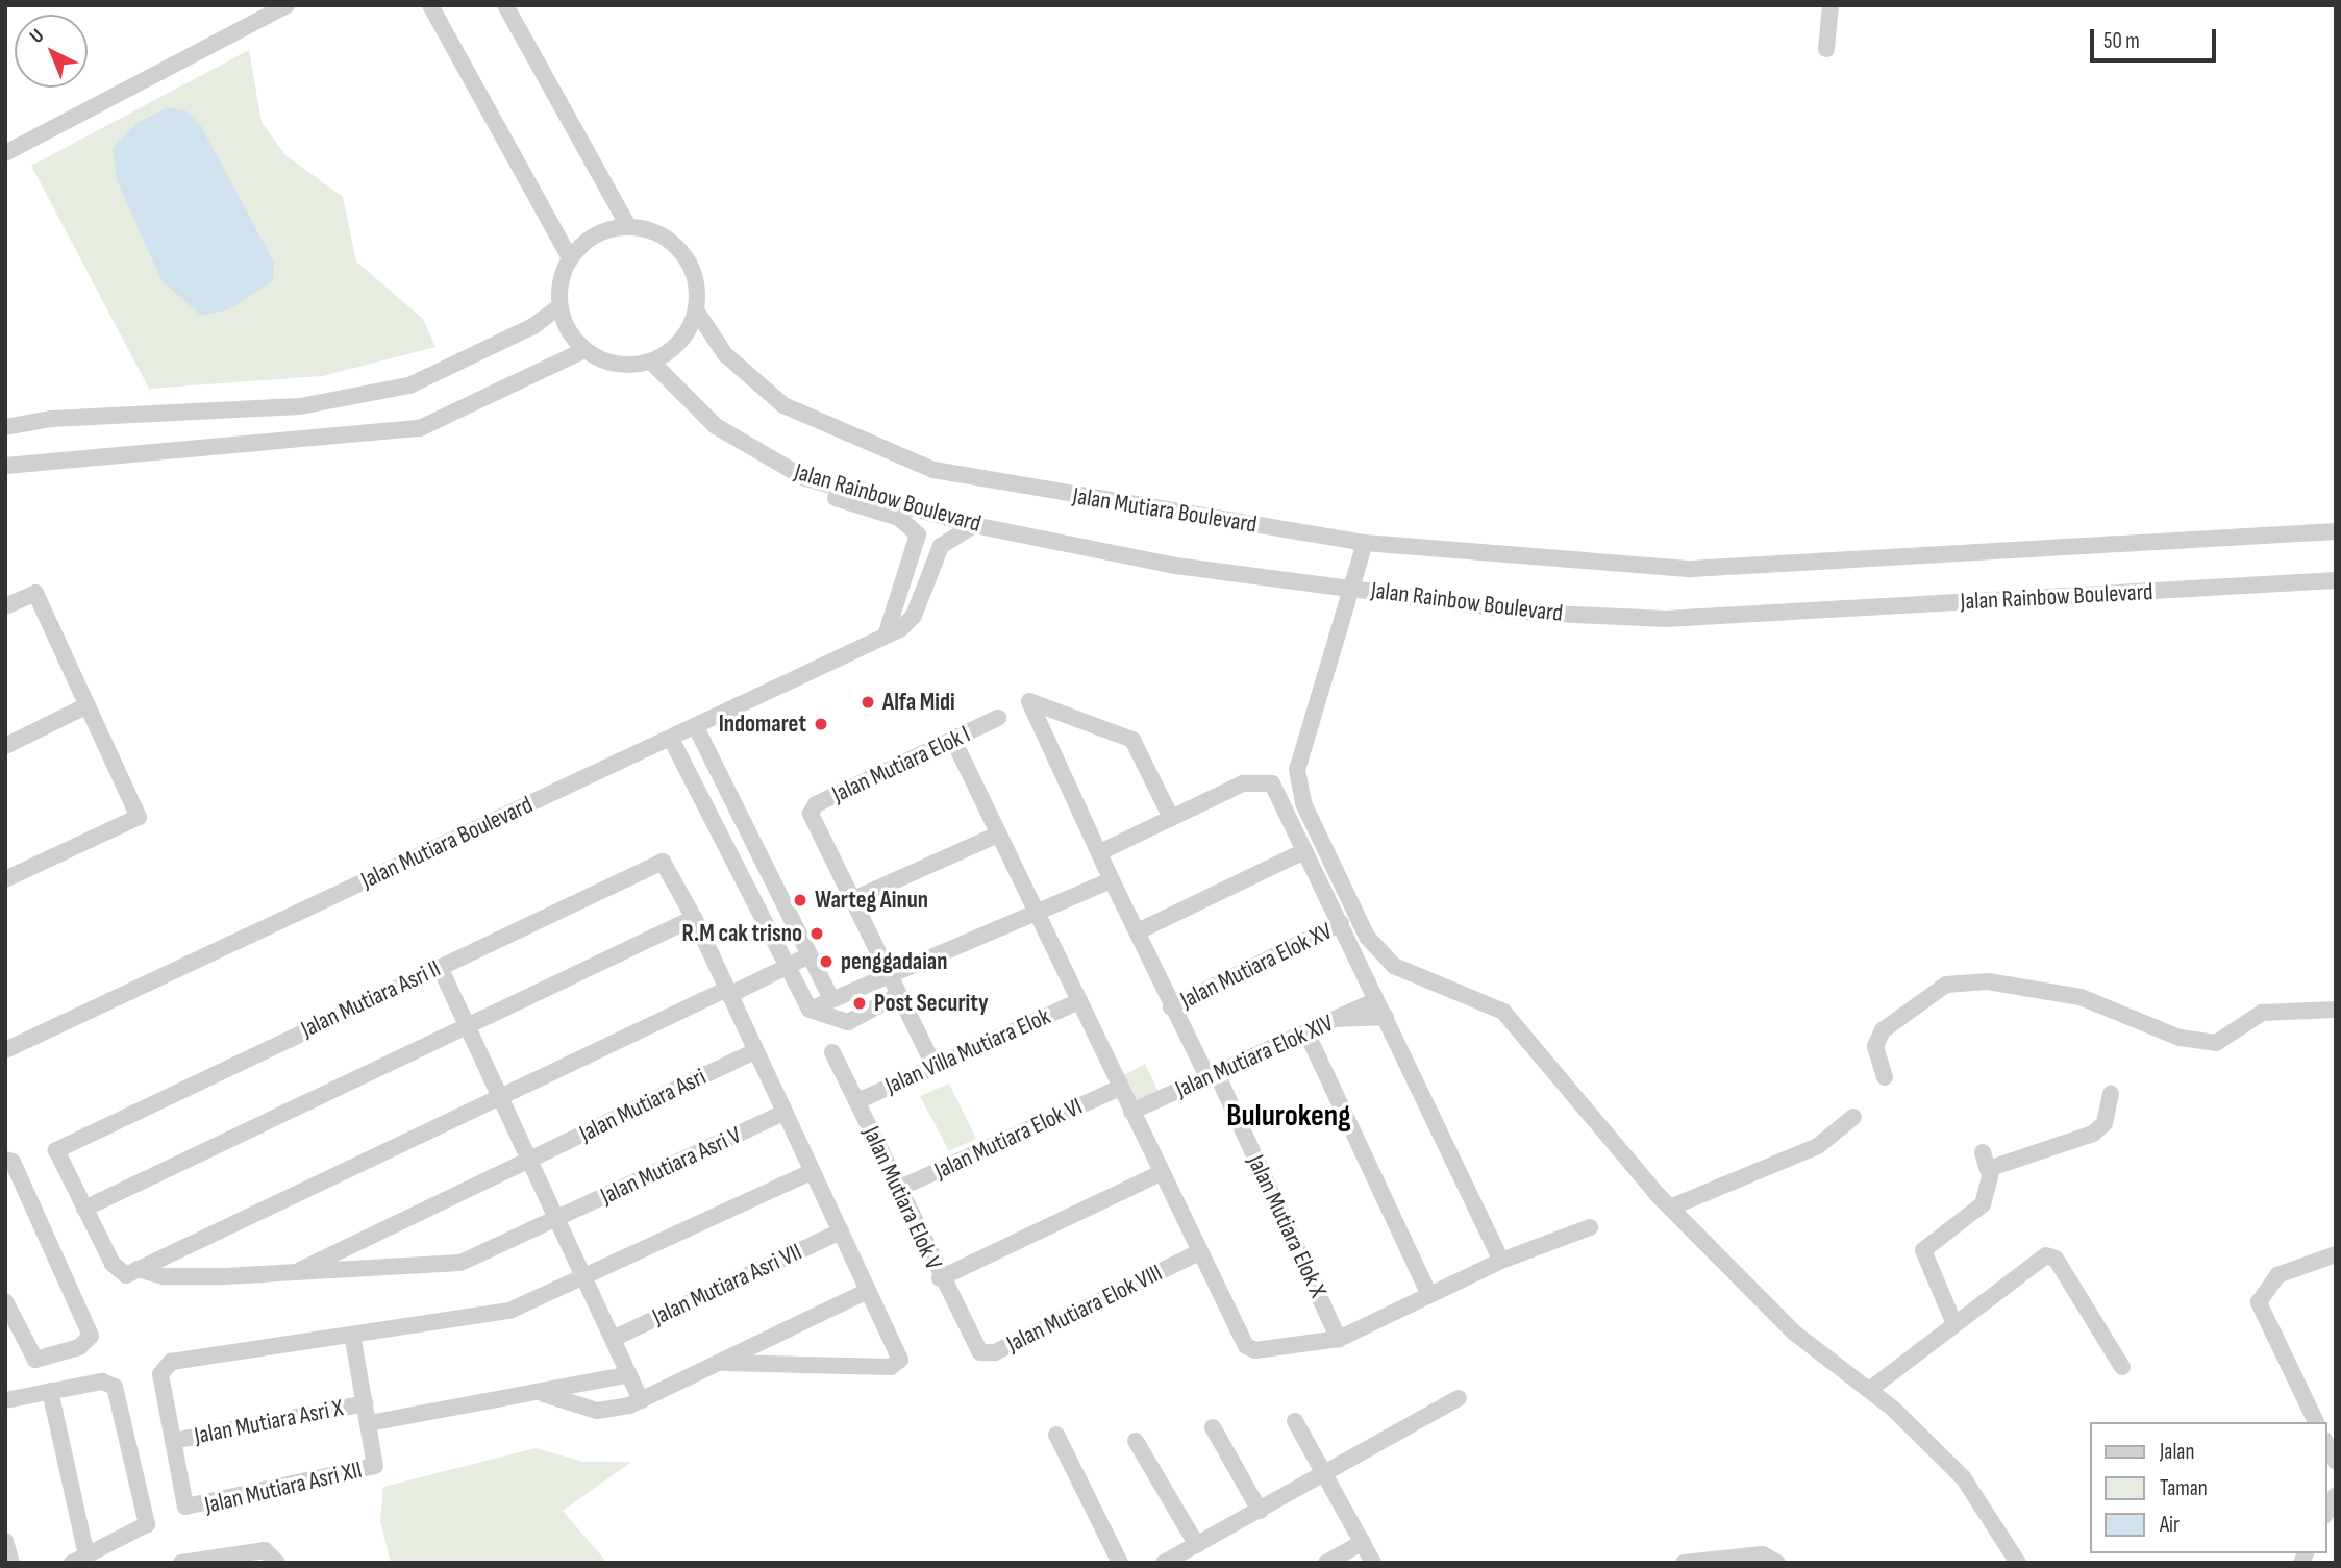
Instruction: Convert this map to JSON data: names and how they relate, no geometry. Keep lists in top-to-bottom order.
{
  "streets": {
    "street": [
      "Jalan Rainbow Boulevard",
      "Jalan Mutiara Boulevard",
      "Jalan Mutiara Elok l",
      "Jalan Mutiara Elok XV",
      "Jalan Mutiara Asri II",
      "Jalan Villa Mutiara Elok",
      "Jalan Mutiara Elok XIV",
      "Jalan Mutiara Asri",
      "Jalan Mutiara Elok VI",
      "Jalan Mutiara Asri V",
      "Jalan Mutiara Elok V",
      "Jalan Mutiara Elok X",
      "Jalan Mutiara Asri VII",
      "Jalan Mutiara Elok VIII",
      "Jalan Mutiara Asri X",
      "Jalan Mutiara Asri XII"
    ]
  },
  "crossings": [
    ["Jalan Rainbow Boulevard", "Jalan Mutiara Boulevard"],
    ["Jalan Mutiara Elok l", "Jalan Villa Mutiara Elok"],
    ["Jalan Mutiara Elok XV", "Jalan Mutiara Elok X"],
    ["Jalan Mutiara Asri II", "Jalan Mutiara Asri V"],
    ["Jalan Villa Mutiara Elok", "Jalan Mutiara Elok V"],
    ["Jalan Mutiara Elok XIV", "Jalan Mutiara Elok X"],
    ["Jalan Mutiara Asri", "Jalan Mutiara Asri V"],
    ["Jalan Mutiara Elok VI", "Jalan Mutiara Elok V"],
    ["Jalan Mutiara Elok V", "Jalan Mutiara Elok VIII"],
    ["Jalan Mutiara Asri X", "Jalan Mutiara Asri XII"]
  ],
  "districts": ["Bulurokeng"],
  "places": [
    "Alfa Midi",
    "Indomaret",
    "Warteg Ainun",
    "R.M cak trisno",
    "penggadaian",
    "Post Security"
  ],
  "legend": ["Jalan", "Taman", "Air"],
  "scale_bar": "50 m",
  "north": "top left"
}
